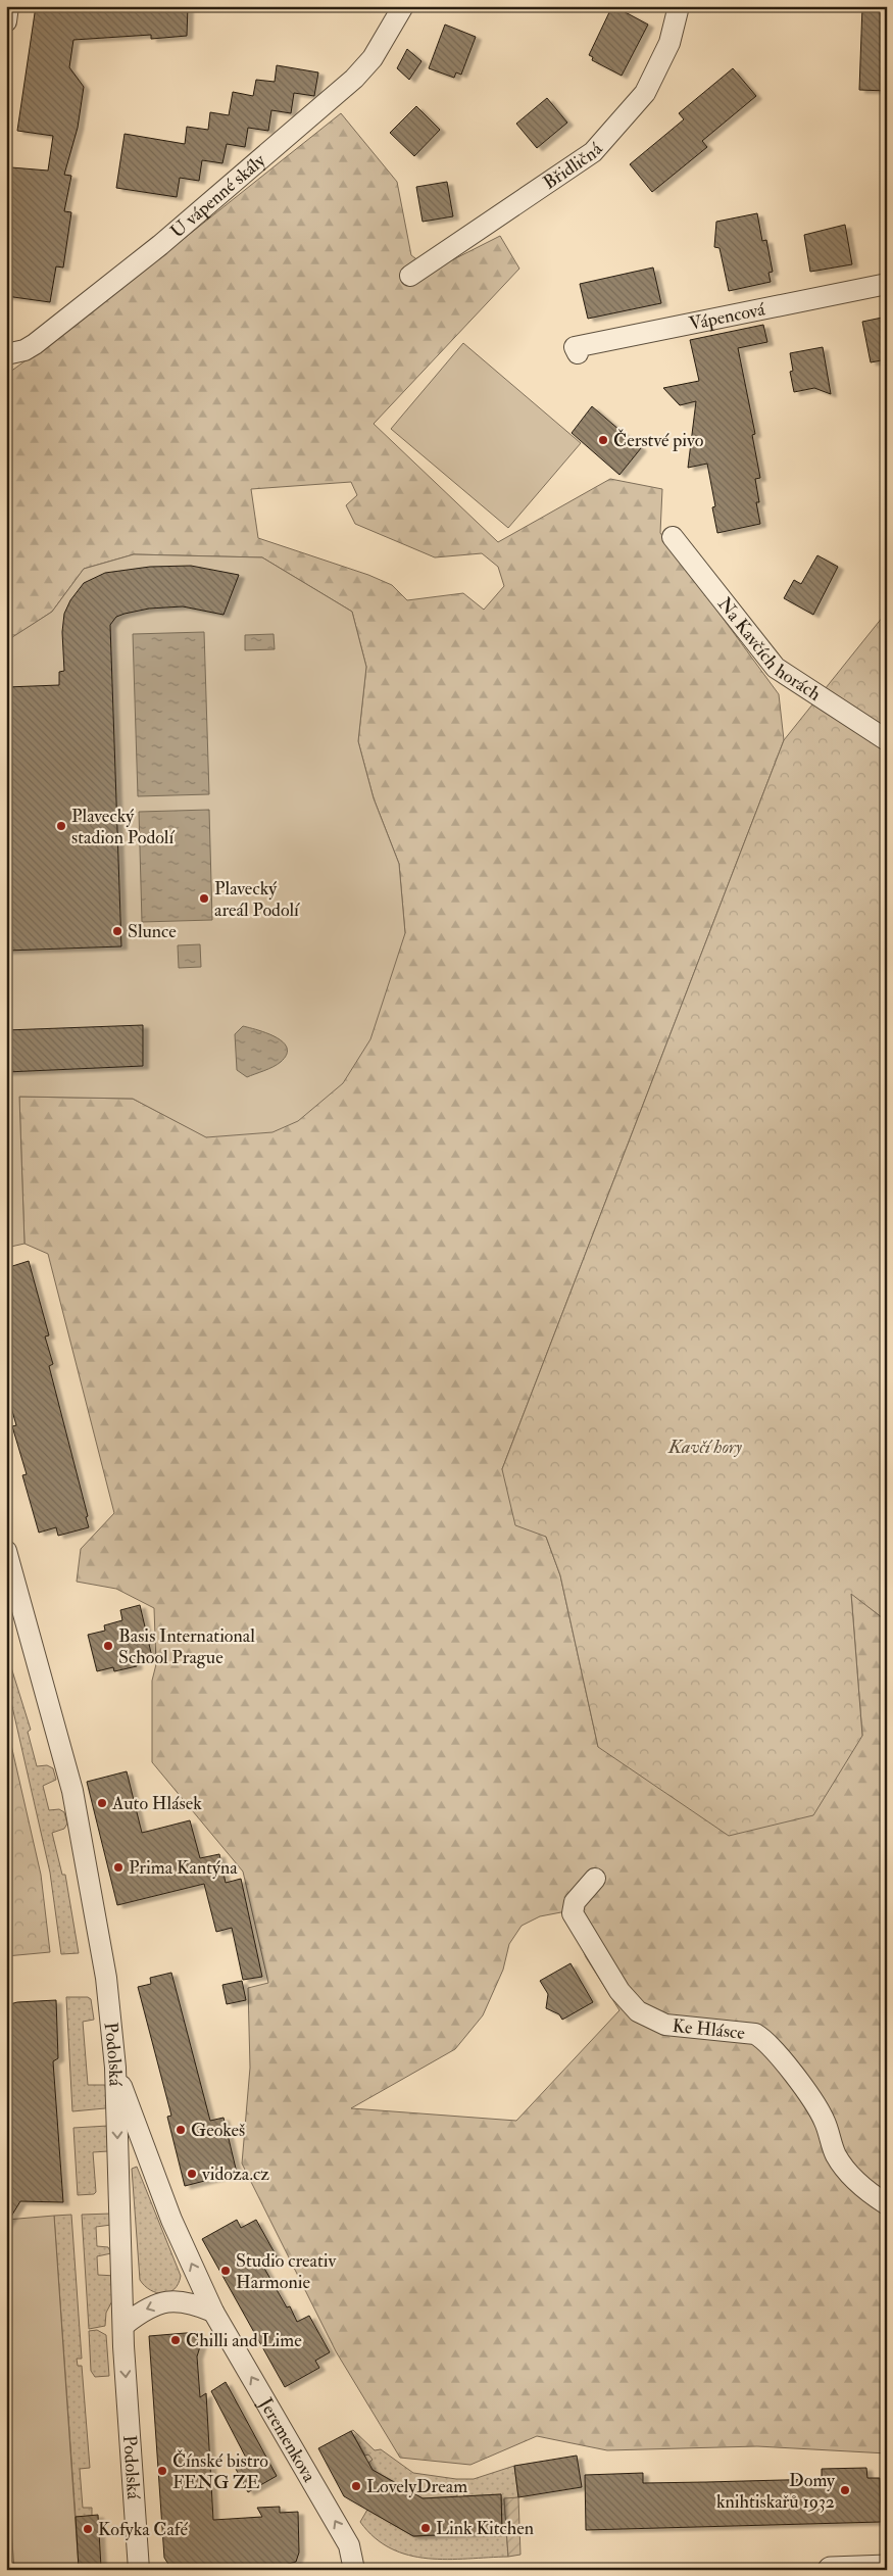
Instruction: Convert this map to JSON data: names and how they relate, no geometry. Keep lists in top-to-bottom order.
{
  "streets": {
    "street": [
      "Břidličná",
      "U vápenné skály",
      "Vápencová",
      "Na Kavčích horách",
      "Ke Hlásce",
      "Podolská",
      "Jeremenkova"
    ]
  },
  "crossings": [
    ["Podolská", "Jeremenkova"]
  ],
  "one_way": ["Podolská", "Jeremenkova"],
  "parks": ["Kavčí hory"],
  "places": [
    "Čerstvé pivo",
    "Plavecký stadion Podolí",
    "Plavecký areál Podolí",
    "Slunce",
    "Basis International School Prague",
    "Auto Hlásek",
    "Prima Kantýna",
    "Geokeš",
    "vidoza.cz",
    "Studio creativ Harmonie",
    "Chilli and Lime",
    "Čínské bistro FENG ZE",
    "LovelyDream",
    "Domy knihtiskařů 1932",
    "Link Kitchen",
    "Kofyka Café"
  ]
}
